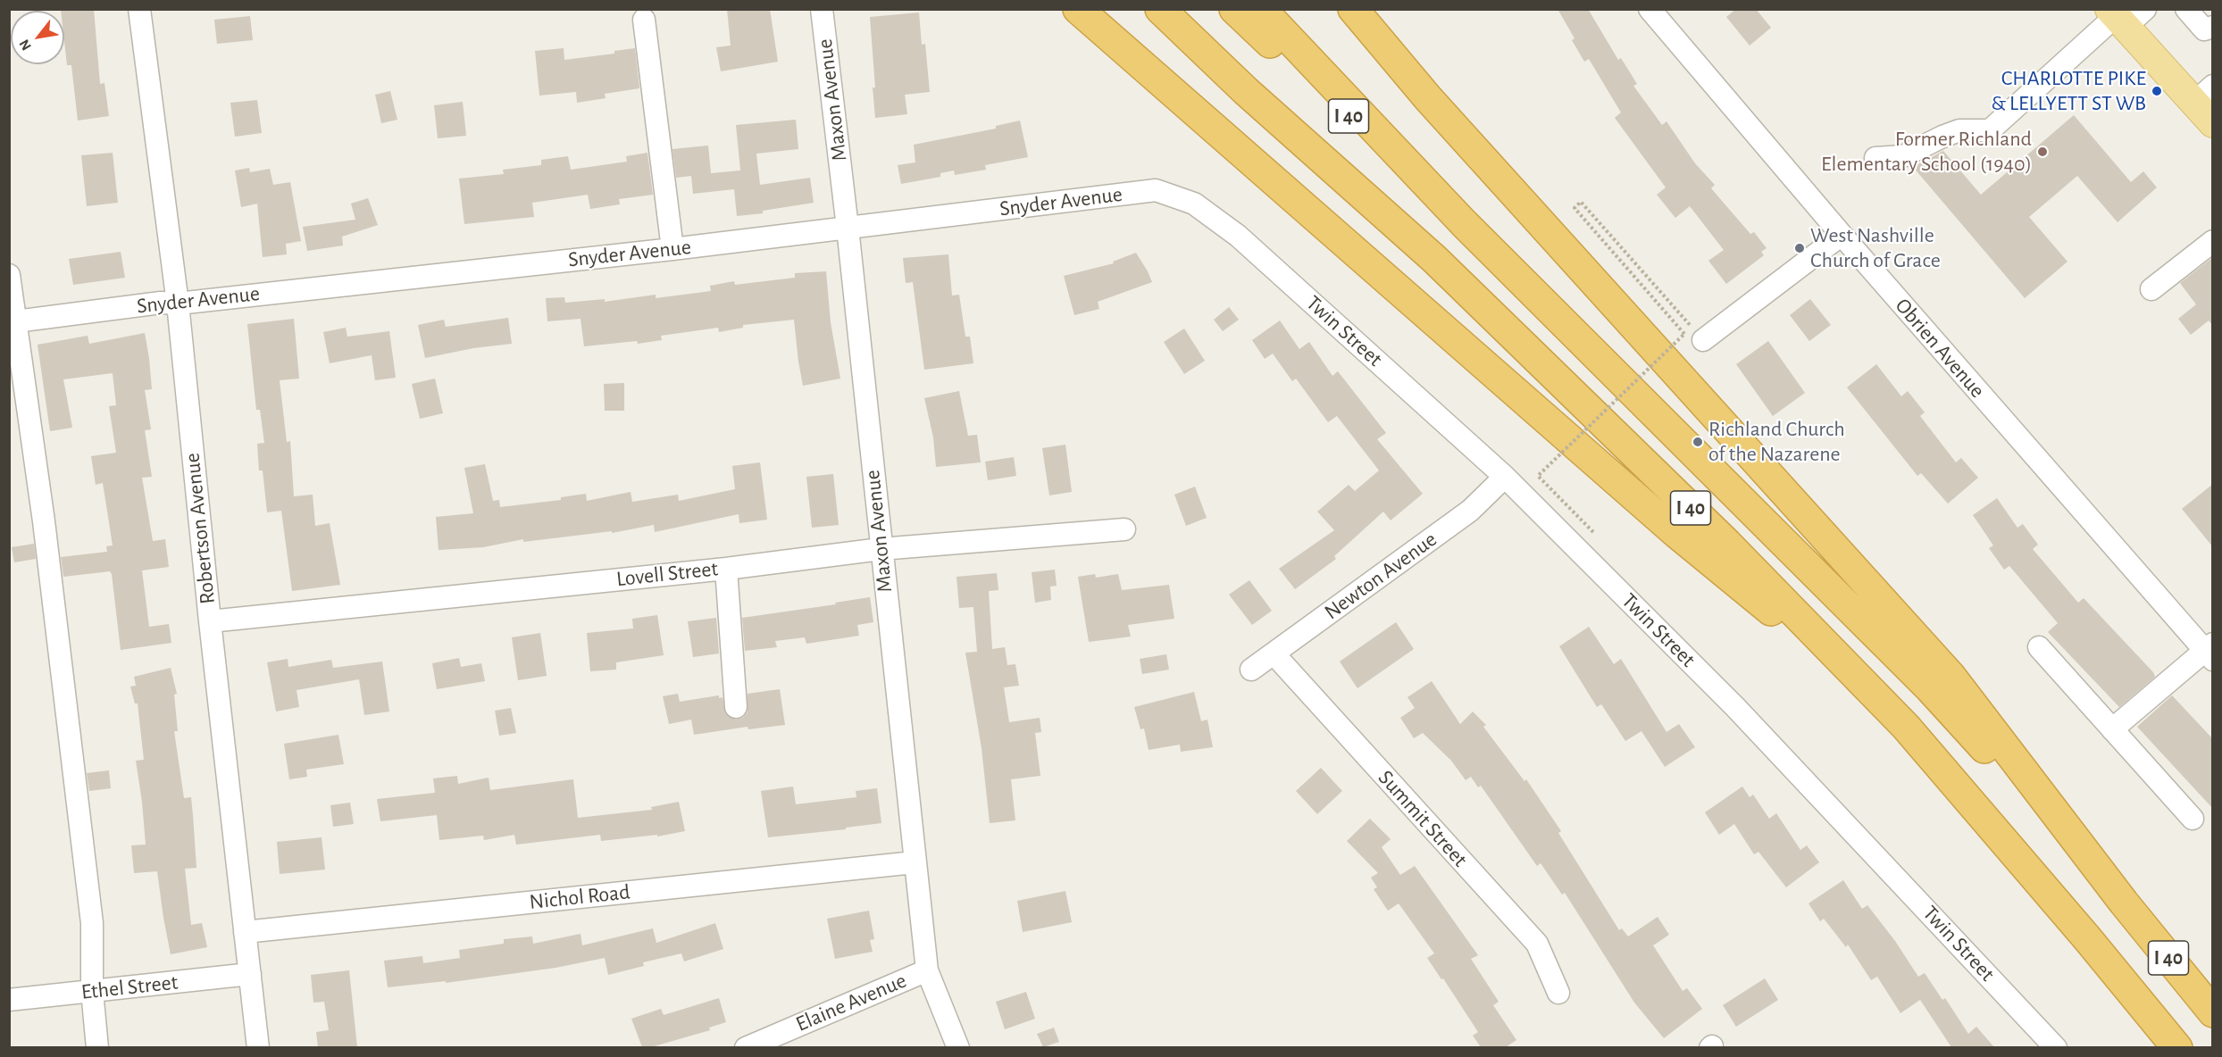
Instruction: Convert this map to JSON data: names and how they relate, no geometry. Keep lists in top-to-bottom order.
{
  "streets": {
    "highway": ["I 40"],
    "street": [
      "Maxon Avenue",
      "Snyder Avenue",
      "Twin Street",
      "Obrien Avenue",
      "Robertson Avenue",
      "Lovell Street",
      "Newton Avenue",
      "Summit Street",
      "Nichol Road",
      "Ethel Street",
      "Elaine Avenue"
    ]
  },
  "crossings": [
    ["Maxon Avenue", "Snyder Avenue"],
    ["Maxon Avenue", "Lovell Street"],
    ["Maxon Avenue", "Nichol Road"],
    ["Maxon Avenue", "Elaine Avenue"],
    ["Snyder Avenue", "Twin Street"],
    ["Snyder Avenue", "Robertson Avenue"],
    ["Twin Street", "Newton Avenue"],
    ["Robertson Avenue", "Lovell Street"],
    ["Robertson Avenue", "Nichol Road"],
    ["Robertson Avenue", "Ethel Street"],
    ["Newton Avenue", "Summit Street"]
  ],
  "places": [
    "CHARLOTTE PIKE & LELLYETT ST WB",
    "Former Richland Elementary School (1940)",
    "West Nashville Church of Grace",
    "Richland Church of the Nazarene"
  ],
  "north": "bottom left"
}
